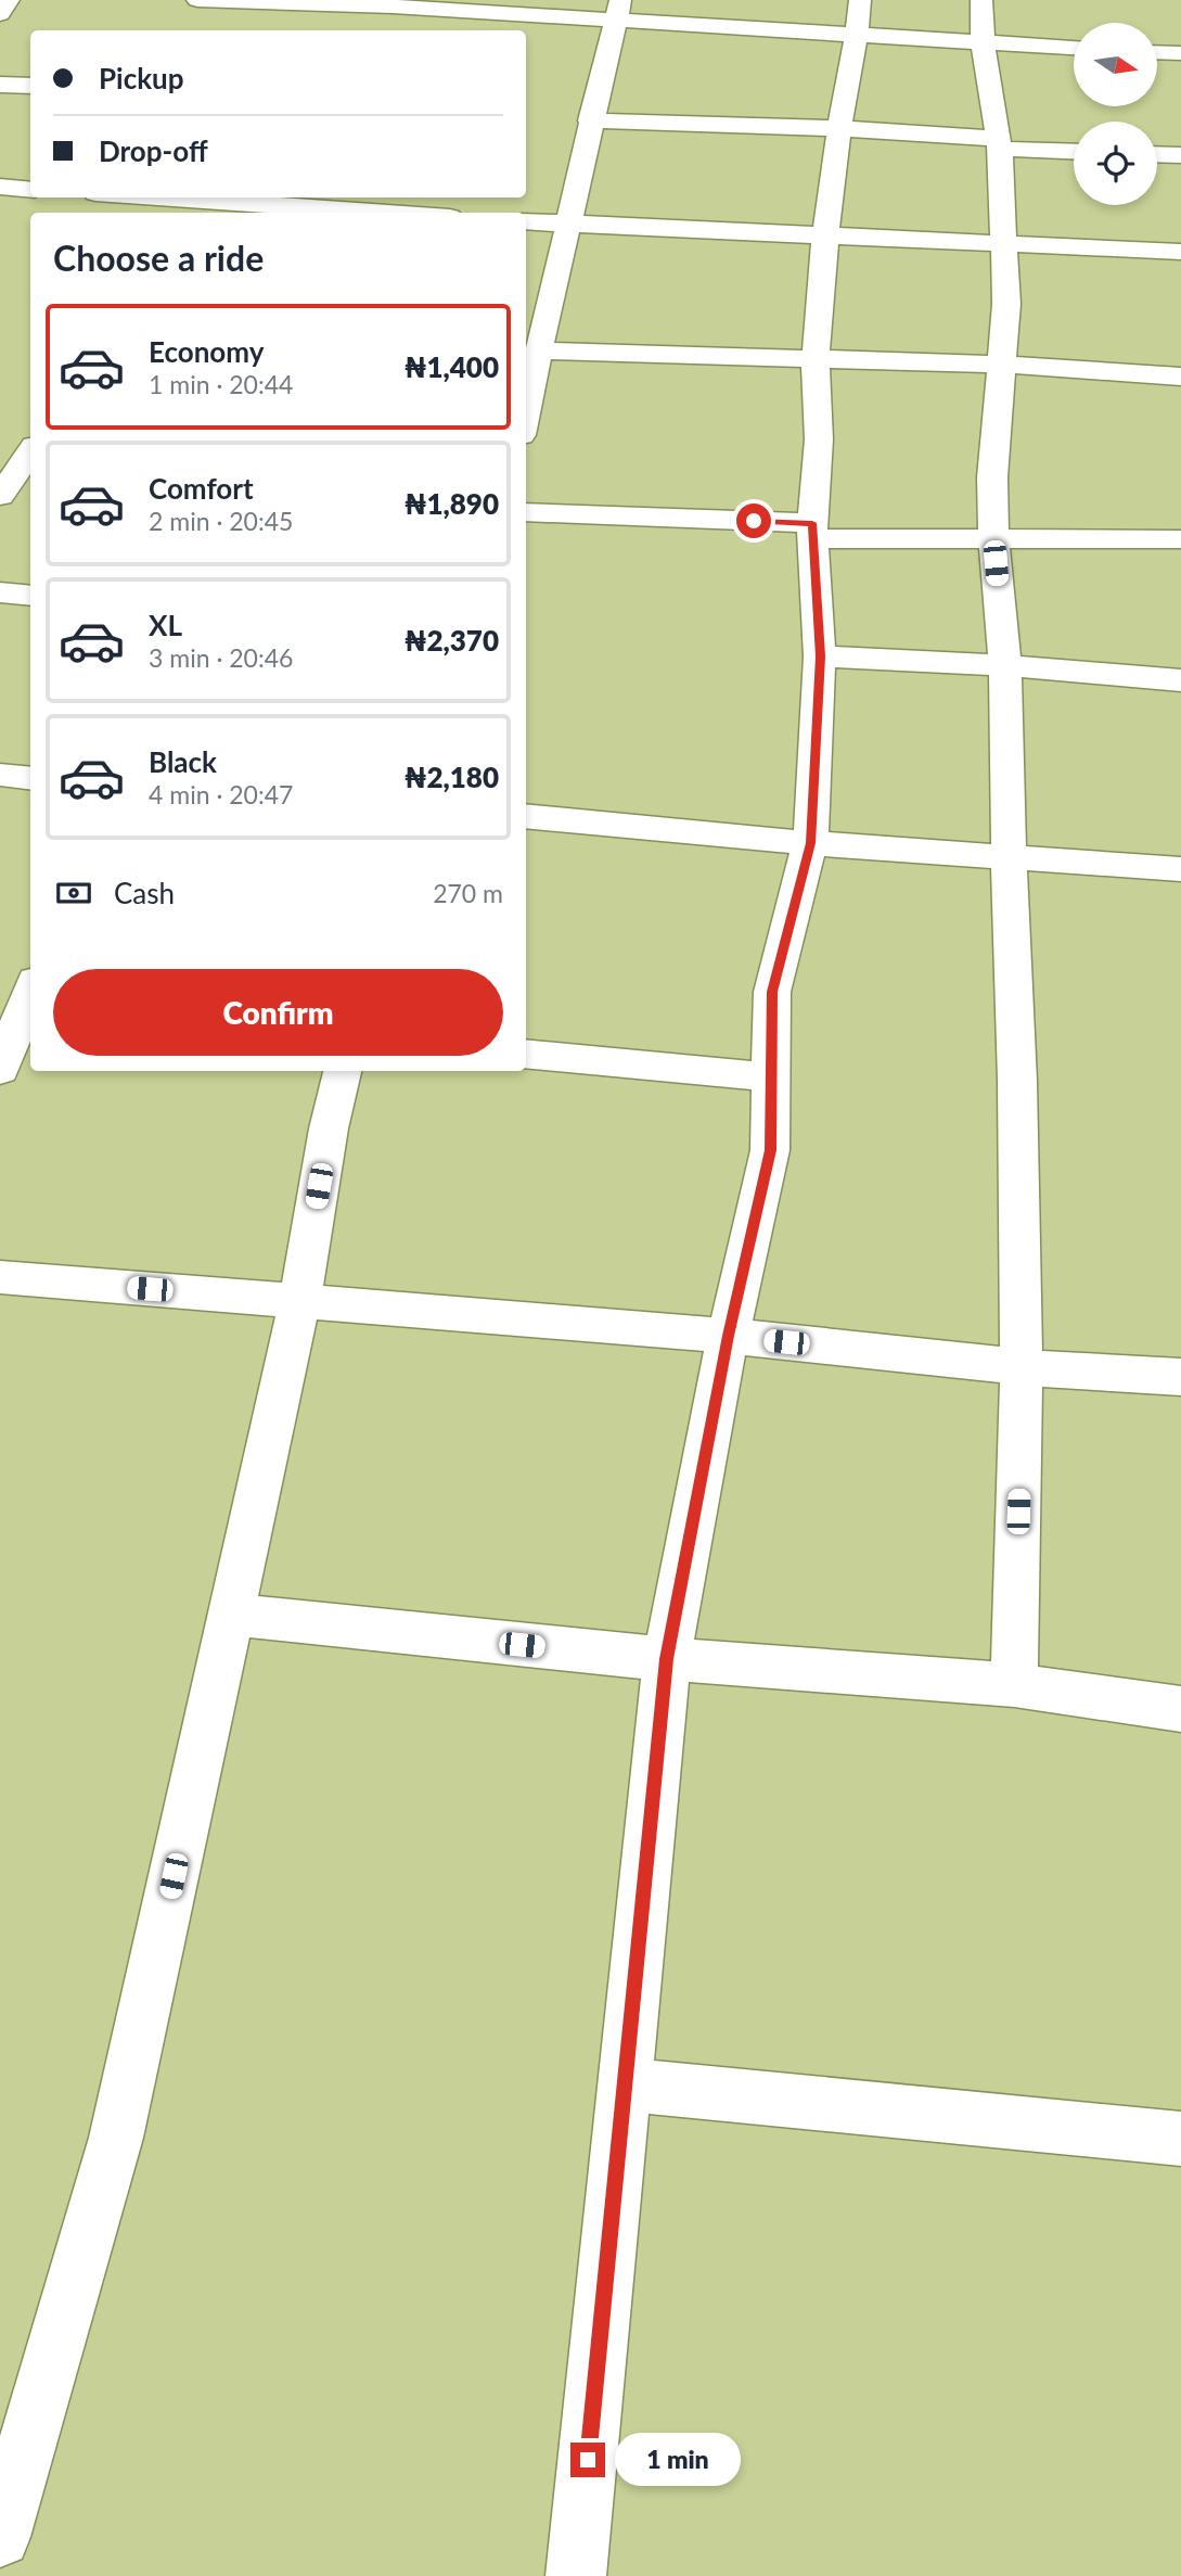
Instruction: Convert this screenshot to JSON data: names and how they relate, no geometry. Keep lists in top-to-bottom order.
{
  "north": "right",
  "page": {
    "banner": ["Pickup", "Drop-off"],
    "heading": "Choose a ride",
    "list": [
      {
        "name": "Economy",
        "note": "1 min · 20:44",
        "value": "₦1,400"
      },
      {
        "name": "Comfort",
        "note": "2 min · 20:45",
        "value": "₦1,890"
      },
      {
        "name": "XL",
        "note": "3 min · 20:46",
        "value": "₦2,370"
      },
      {
        "name": "Black",
        "note": "4 min · 20:47",
        "value": "₦2,180"
      }
    ],
    "pay": ["Cash", "270 m"],
    "buttons": "Confirm",
    "bubble": "1 min"
  }
}
